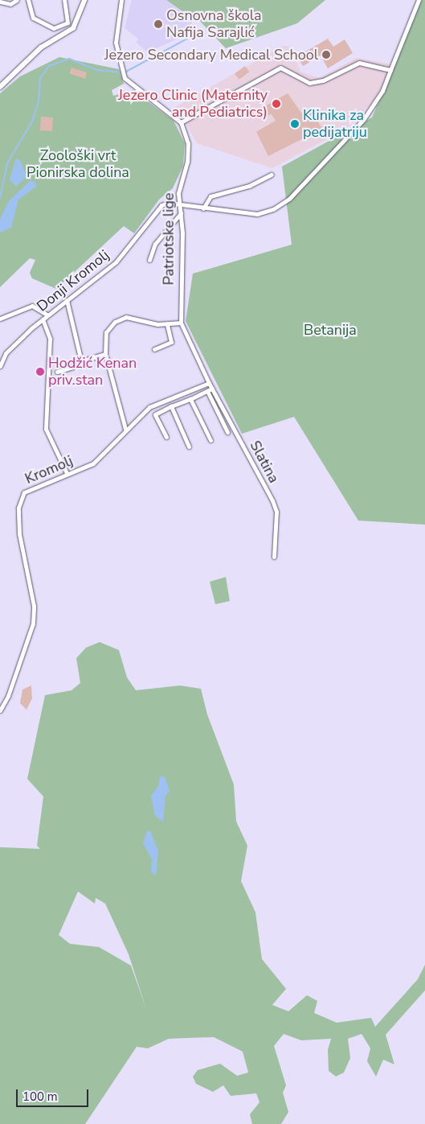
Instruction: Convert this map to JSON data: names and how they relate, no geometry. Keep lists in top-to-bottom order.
{
  "streets": {
    "street": [
      "Patriotske lige",
      "Donji Kromolj",
      "Slatina",
      "Kromolj"
    ]
  },
  "crossings": [
    ["Patriotske lige", "Donji Kromolj"],
    ["Patriotske lige", "Slatina"],
    ["Patriotske lige", "Kromolj"],
    ["Slatina", "Kromolj"]
  ],
  "parks": ["Zoološki vrt Pionirska dolina", "Betanija"],
  "places": [
    "Osnovna škola Nafija Sarajlić",
    "Jezero Secondary Medical School",
    "Jezero Clinic (Maternity and Pediatrics)",
    "Klinika za pedijatriju",
    "Hodžić Kenan priv.stan"
  ],
  "scale_bar": "100 m"
}
